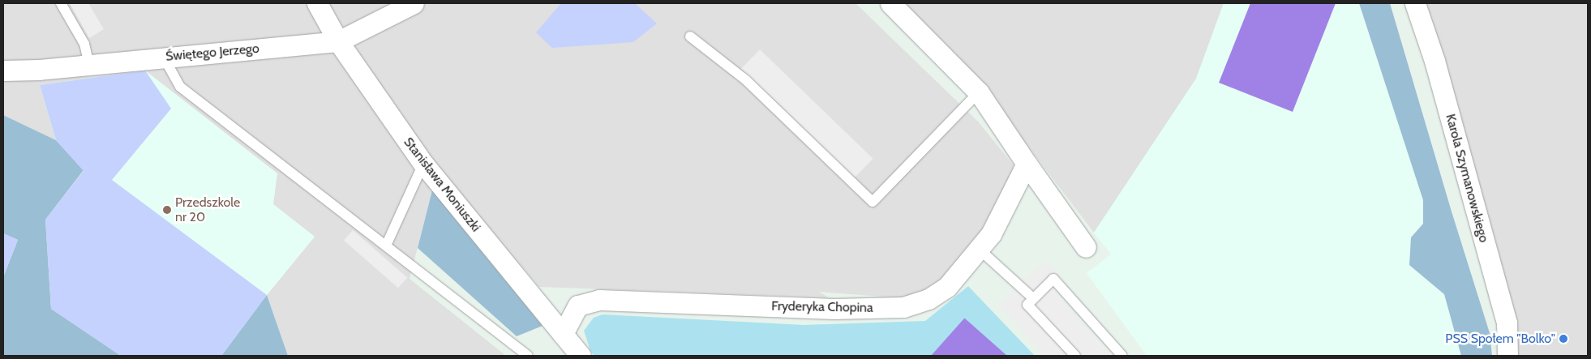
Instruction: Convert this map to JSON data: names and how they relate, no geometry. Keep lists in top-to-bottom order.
{
  "streets": {
    "street": [
      "Świętego Jerzego",
      "Karola Szymanowskiego",
      "Stanisława Moniuszki",
      "Fryderyka Chopina"
    ]
  },
  "crossings": [
    ["Świętego Jerzego", "Stanisława Moniuszki"],
    ["Stanisława Moniuszki", "Fryderyka Chopina"]
  ],
  "places": ["Przedszkole nr 20", "PSS Społem \"Bolko\""]
}
